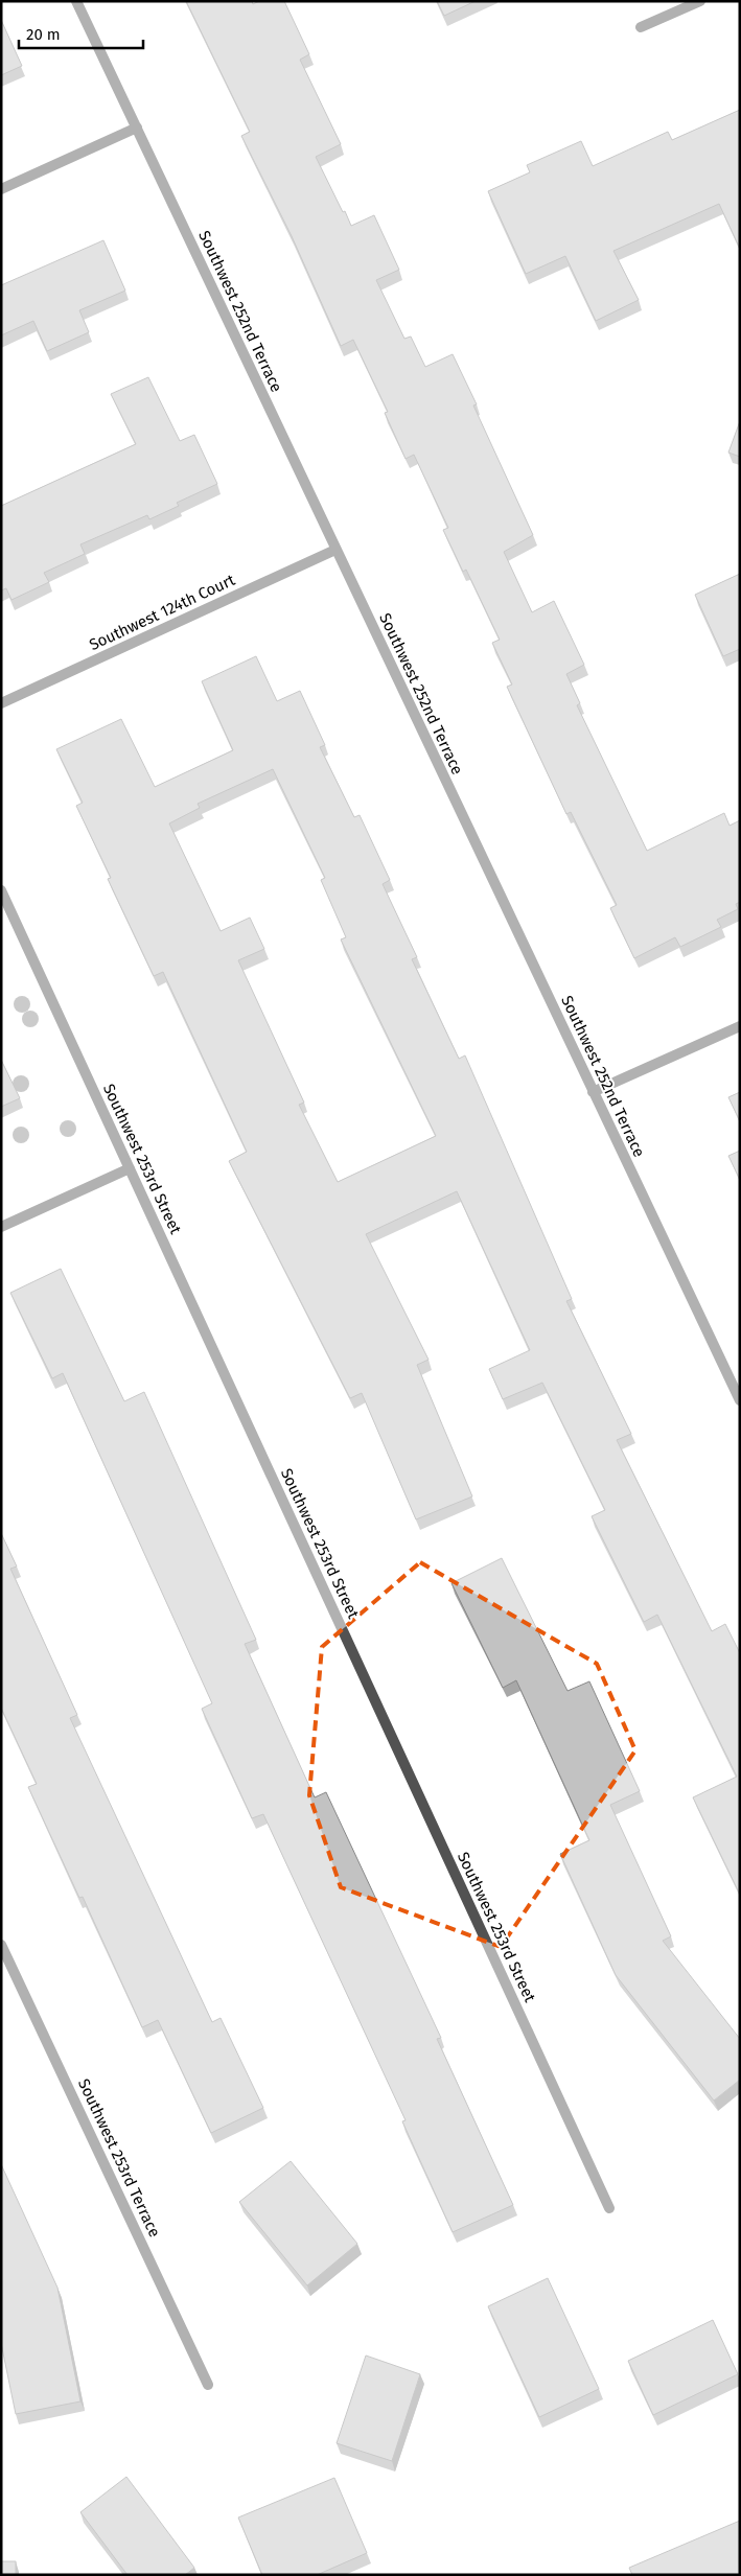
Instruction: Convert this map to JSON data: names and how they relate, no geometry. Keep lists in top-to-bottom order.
{
  "streets": {
    "street": [
      "Southwest 252nd Terrace",
      "Southwest 124th Court",
      "Southwest 253rd Street",
      "Southwest 253rd Terrace"
    ]
  },
  "crossings": [
    ["Southwest 252nd Terrace", "Southwest 124th Court"]
  ],
  "scale_bar": "20 m"
}
